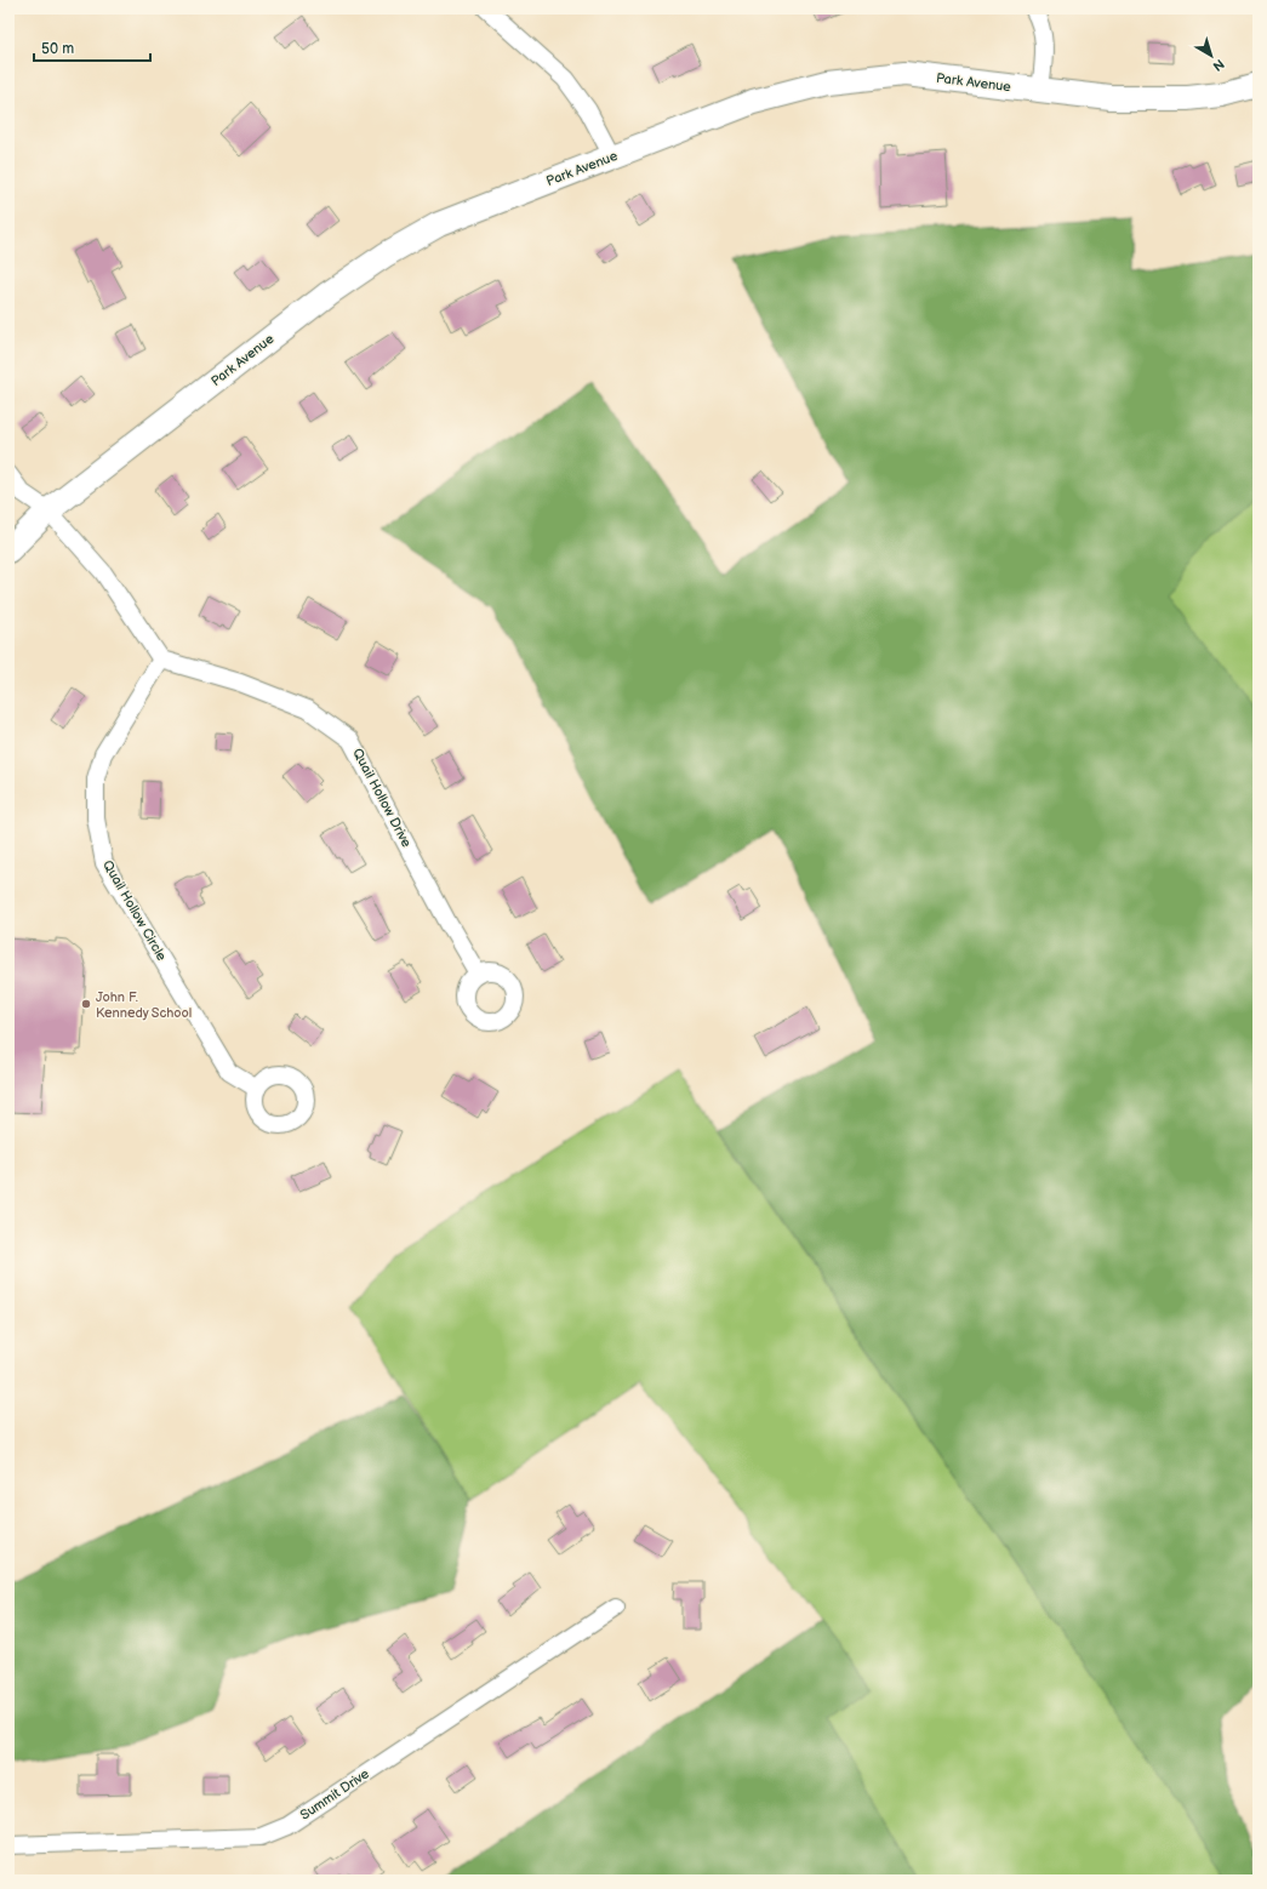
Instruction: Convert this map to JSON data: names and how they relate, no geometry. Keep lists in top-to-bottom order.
{
  "streets": {
    "main road": ["Park Avenue"],
    "street": ["Quail Hollow Drive", "Quail Hollow Circle", "Summit Drive"]
  },
  "crossings": [
    ["Quail Hollow Drive", "Quail Hollow Circle"]
  ],
  "places": ["John F. Kennedy School"],
  "scale_bar": "50 m",
  "north": "bottom right"
}
